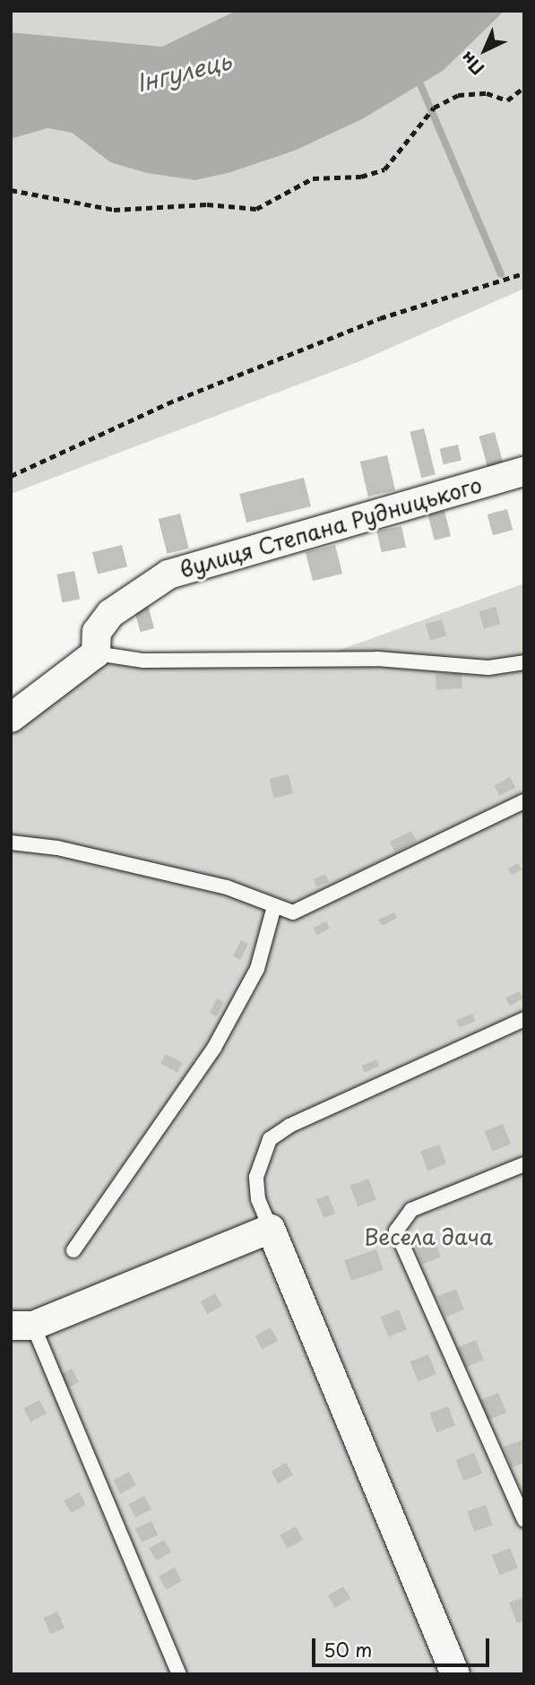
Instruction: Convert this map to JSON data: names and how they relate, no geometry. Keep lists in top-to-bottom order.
{
  "streets": {
    "street": ["вулиця Степана Рудницького"]
  },
  "water": ["Інгулець"],
  "parks": ["Весела дача"],
  "scale_bar": "50 m",
  "north": "bottom left"
}
